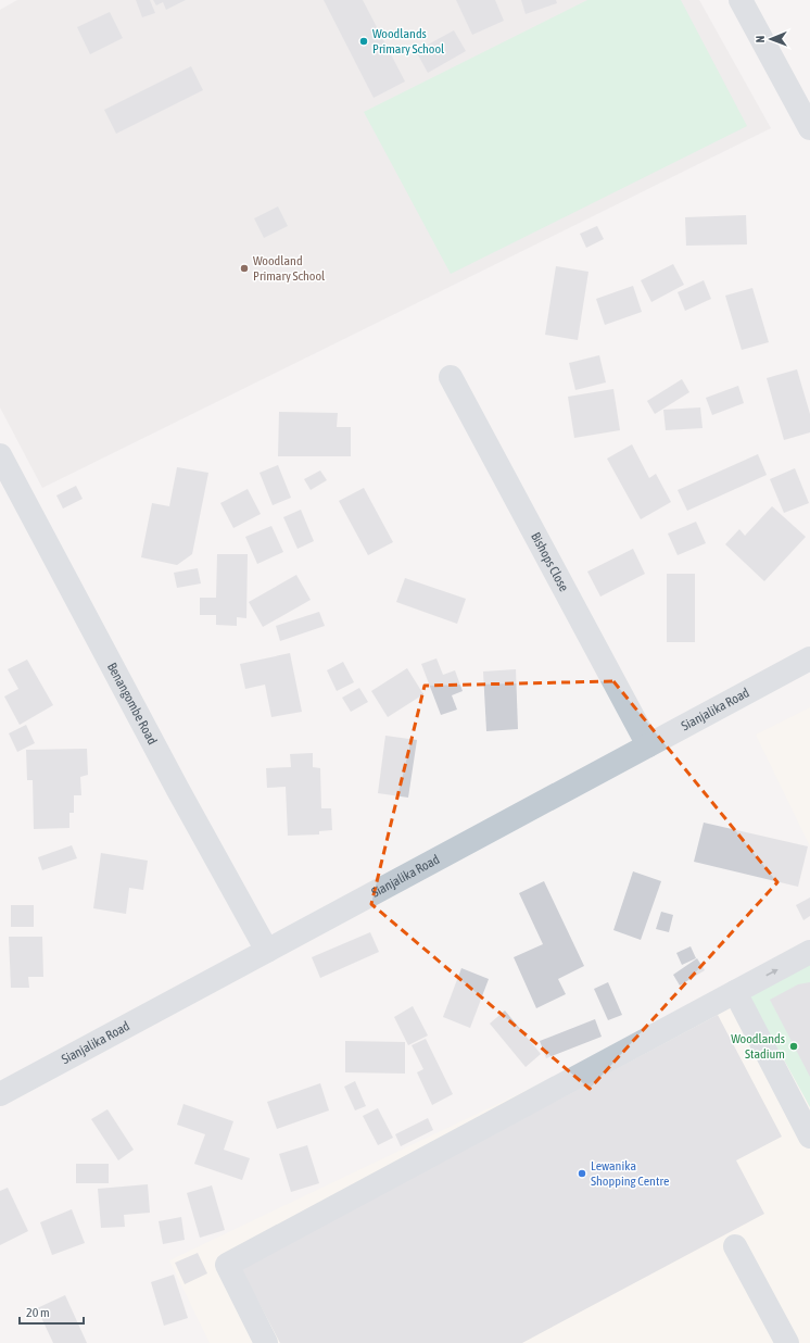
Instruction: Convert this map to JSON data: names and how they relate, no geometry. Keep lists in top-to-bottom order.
{
  "streets": {
    "street": ["Bishops Close", "Benangombe Road", "Sianjalika Road"]
  },
  "crossings": [
    ["Bishops Close", "Sianjalika Road"],
    ["Benangombe Road", "Sianjalika Road"]
  ],
  "places": [
    "Woodlands Primary School",
    "Woodland Primary School",
    "Woodlands Stadium",
    "Lewanika Shopping Centre"
  ],
  "scale_bar": "20 m",
  "north": "left"
}
